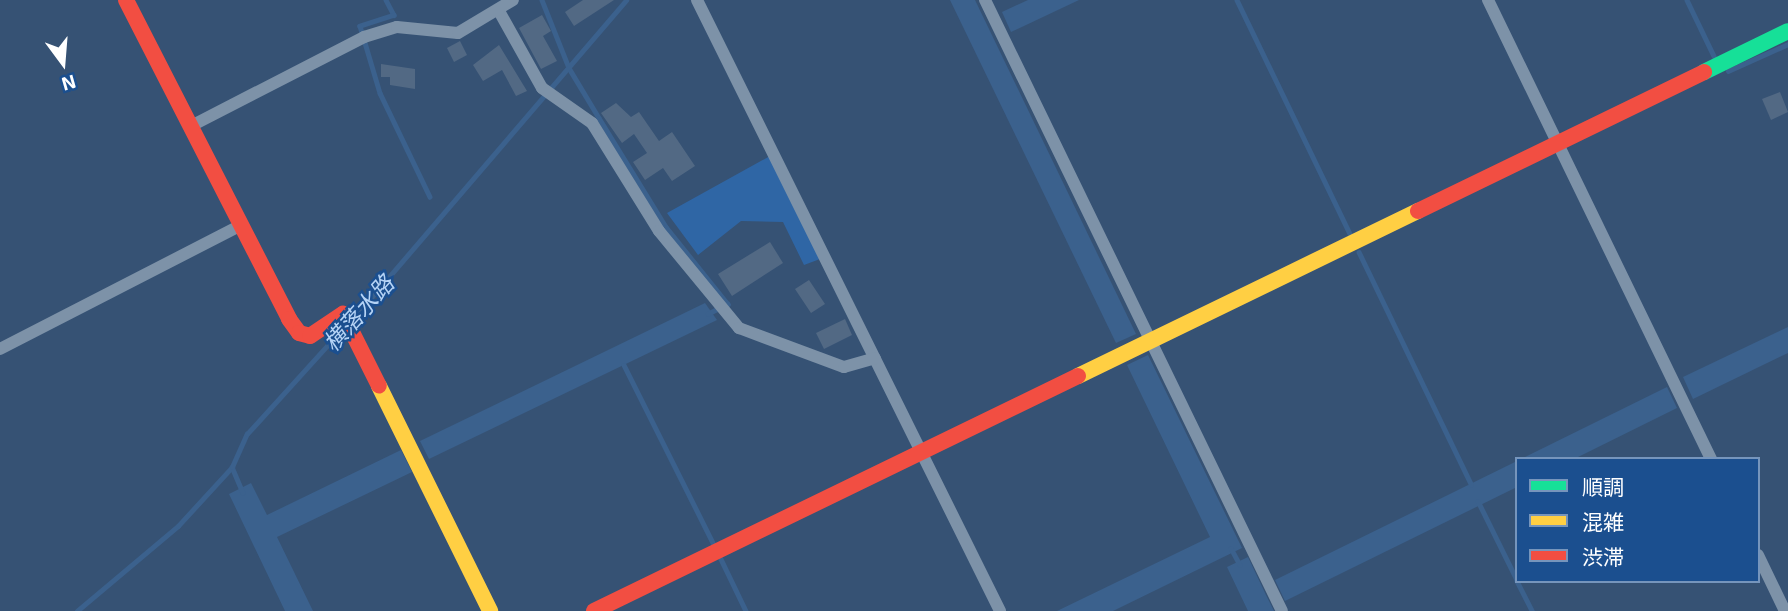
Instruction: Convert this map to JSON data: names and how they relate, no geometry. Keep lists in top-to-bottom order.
{
  "water": ["横落水路"],
  "legend": ["順調", "混雑", "渋滞"],
  "north": "bottom"
}
